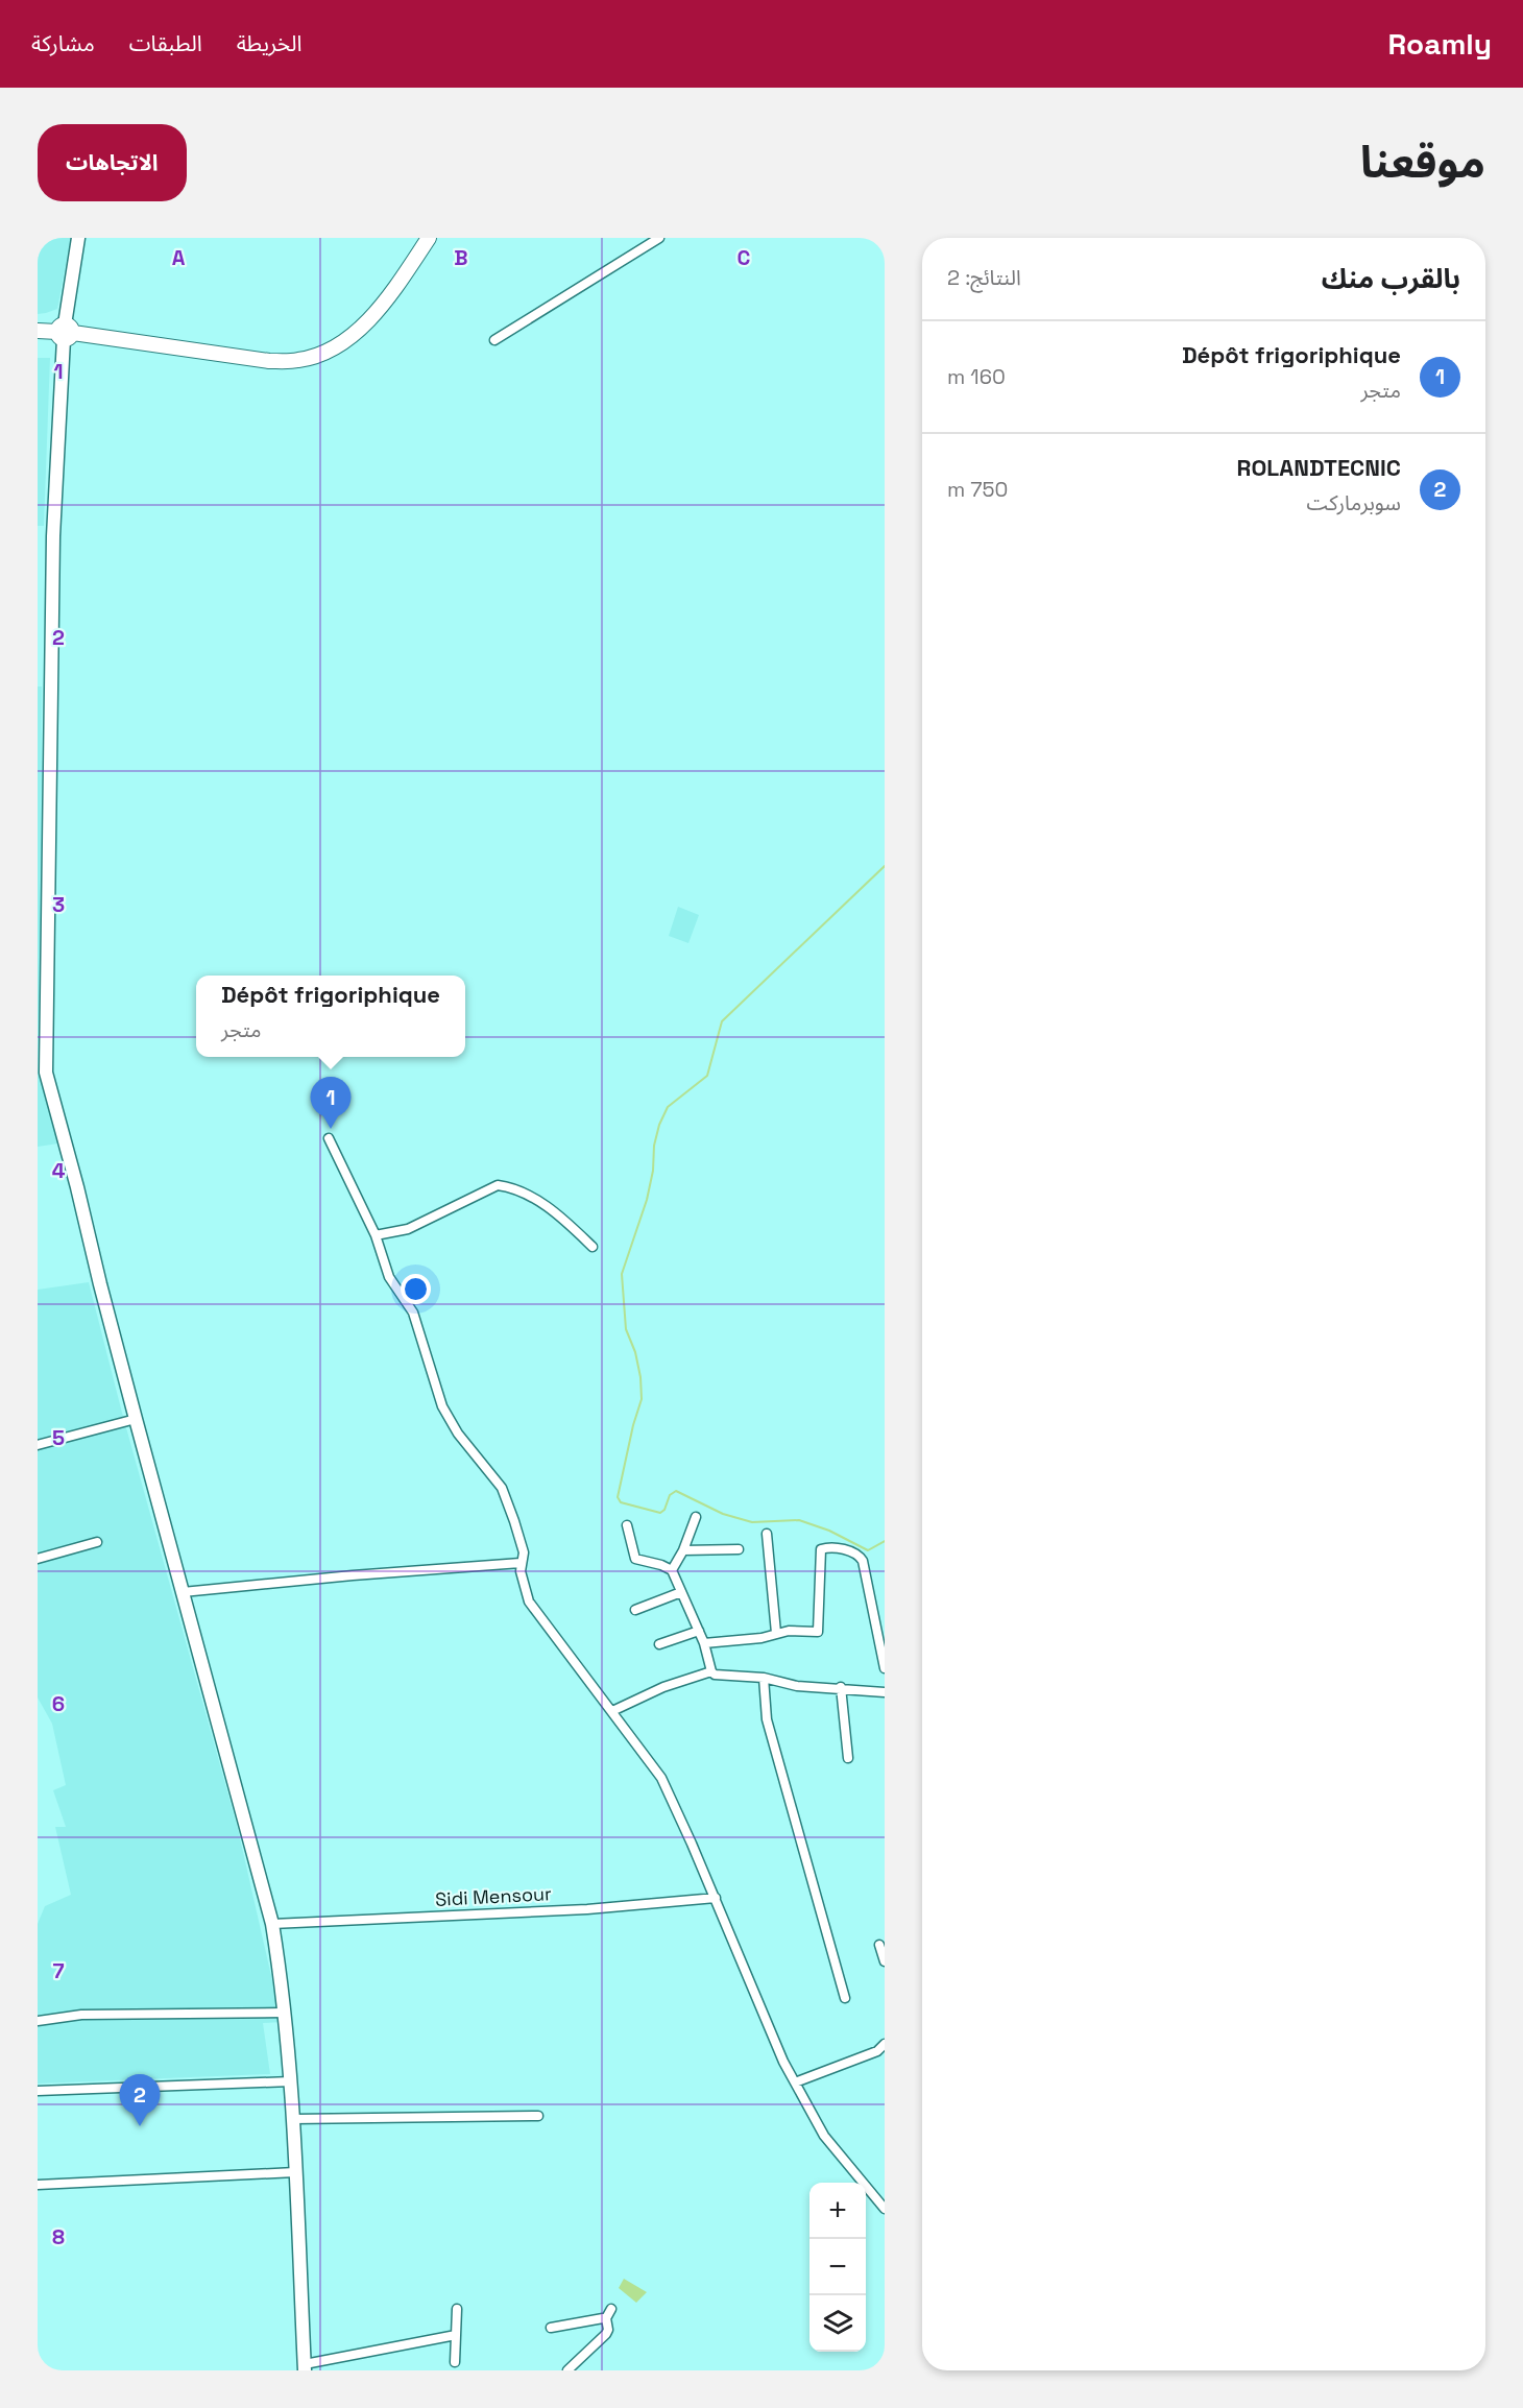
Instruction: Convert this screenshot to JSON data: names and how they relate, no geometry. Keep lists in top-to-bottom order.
{
  "streets": {
    "street": ["Sidi Mensour"]
  },
  "page": {
    "header": "Roamly",
    "nav": ["الخريطة", "الطبقات", "مشاركة"],
    "title": "موقعنا",
    "buttons": "الاتجاهات",
    "heading": ["بالقرب منك", "النتائج: 2"],
    "list": [
      {
        "mark": "1",
        "name": "Dépôt frigoriphique",
        "note": "متجر",
        "value": "160 m"
      },
      {
        "mark": "2",
        "name": "ROLANDTECNIC",
        "note": "سوبرماركت",
        "value": "750 m"
      }
    ],
    "popup": ["Dépôt frigoriphique", "متجر"],
    "pins": ["1", "2"],
    "map_buttons": ["+", "−"]
  },
  "grid": {
    "columns": ["A", "B", "C"],
    "rows": [
      "1",
      "2",
      "3",
      "4",
      "5",
      "6",
      "7",
      "8"
    ]
  }
}
